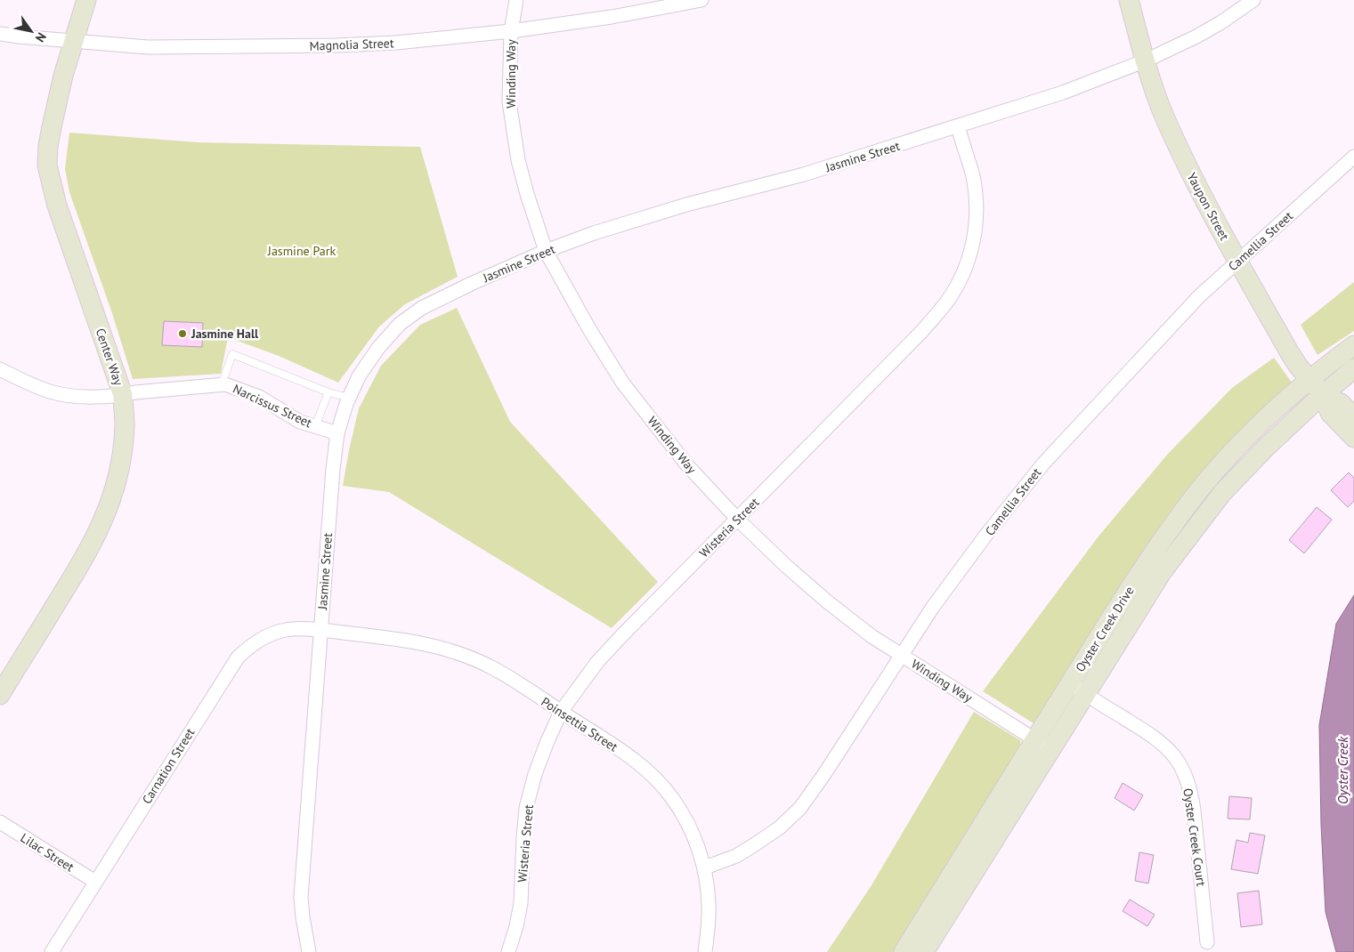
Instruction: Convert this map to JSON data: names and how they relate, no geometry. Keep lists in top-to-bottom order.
{
  "streets": {
    "main road": ["Yaupon Street", "Center Way", "Oyster Creek Drive"],
    "street": [
      "Magnolia Street",
      "Winding Way",
      "Jasmine Street",
      "Camellia Street",
      "Narcissus Street",
      "Wisteria Street",
      "Poinsettia Street",
      "Carnation Street",
      "Oyster Creek Court",
      "Lilac Street"
    ]
  },
  "crossings": [
    ["Magnolia Street", "Winding Way"],
    ["Magnolia Street", "Center Way"],
    ["Winding Way", "Jasmine Street"],
    ["Winding Way", "Camellia Street"],
    ["Winding Way", "Wisteria Street"],
    ["Winding Way", "Oyster Creek Drive"],
    ["Jasmine Street", "Yaupon Street"],
    ["Jasmine Street", "Narcissus Street"],
    ["Jasmine Street", "Wisteria Street"],
    ["Jasmine Street", "Poinsettia Street"],
    ["Jasmine Street", "Carnation Street"],
    ["Yaupon Street", "Camellia Street"],
    ["Yaupon Street", "Oyster Creek Drive"],
    ["Camellia Street", "Poinsettia Street"],
    ["Center Way", "Narcissus Street"],
    ["Wisteria Street", "Poinsettia Street"],
    ["Oyster Creek Drive", "Oyster Creek Court"],
    ["Poinsettia Street", "Carnation Street"],
    ["Carnation Street", "Lilac Street"]
  ],
  "water": ["Oyster Creek"],
  "parks": ["Jasmine Park"],
  "places": ["Jasmine Hall"],
  "north": "bottom right"
}
